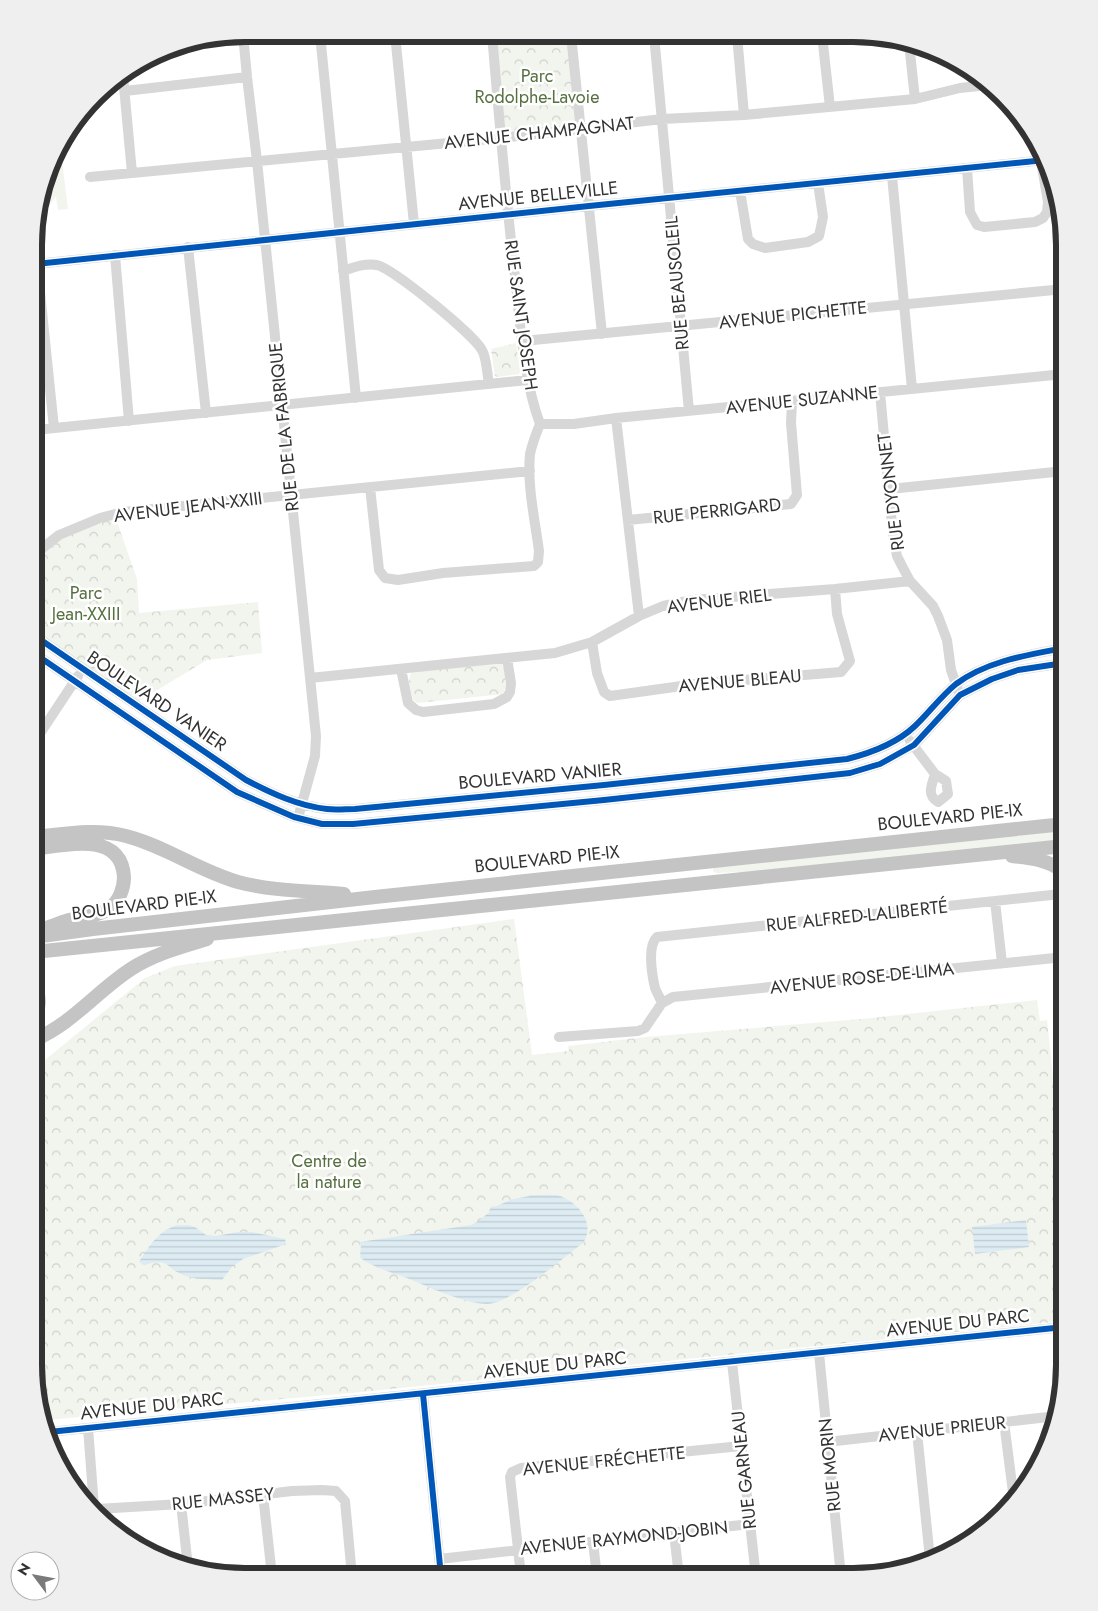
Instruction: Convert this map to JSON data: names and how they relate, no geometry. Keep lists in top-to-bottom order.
{
  "streets": {
    "highway": ["BOULEVARD PIE-IX"],
    "street": [
      "AVENUE CHAMPAGNAT",
      "AVENUE BELLEVILLE",
      "RUE BEAUSOLEIL",
      "RUE SAINT JOSEPH",
      "AVENUE PICHETTE",
      "AVENUE SUZANNE",
      "RUE DE LA FABRIQUE",
      "RUE DYONNET",
      "AVENUE JEAN-XXIII",
      "RUE PERRIGARD",
      "AVENUE RIEL",
      "AVENUE BLEAU",
      "BOULEVARD VANIER",
      "RUE ALFRED-LALIBERTÉ",
      "AVENUE ROSE-DE-LIMA",
      "AVENUE DU PARC",
      "AVENUE PRIEUR",
      "AVENUE FRÉCHETTE",
      "RUE MORIN",
      "RUE GARNEAU",
      "RUE MASSEY",
      "AVENUE RAYMOND-JOBIN"
    ]
  },
  "crossings": [
    ["AVENUE CHAMPAGNAT", "RUE BEAUSOLEIL"],
    ["AVENUE CHAMPAGNAT", "RUE SAINT JOSEPH"],
    ["AVENUE CHAMPAGNAT", "RUE DE LA FABRIQUE"],
    ["AVENUE BELLEVILLE", "RUE BEAUSOLEIL"],
    ["AVENUE BELLEVILLE", "RUE SAINT JOSEPH"],
    ["AVENUE BELLEVILLE", "RUE DE LA FABRIQUE"],
    ["RUE BEAUSOLEIL", "AVENUE PICHETTE"],
    ["RUE BEAUSOLEIL", "AVENUE SUZANNE"],
    ["RUE SAINT JOSEPH", "AVENUE PICHETTE"],
    ["RUE SAINT JOSEPH", "AVENUE SUZANNE"],
    ["AVENUE SUZANNE", "RUE DYONNET"],
    ["AVENUE SUZANNE", "RUE PERRIGARD"],
    ["RUE DE LA FABRIQUE", "AVENUE JEAN-XXIII"],
    ["RUE DE LA FABRIQUE", "AVENUE RIEL"],
    ["RUE DE LA FABRIQUE", "BOULEVARD VANIER"],
    ["RUE DYONNET", "AVENUE RIEL"],
    ["RUE DYONNET", "BOULEVARD VANIER"],
    ["AVENUE RIEL", "AVENUE BLEAU"],
    ["RUE ALFRED-LALIBERTÉ", "AVENUE ROSE-DE-LIMA"],
    ["AVENUE DU PARC", "RUE MORIN"],
    ["AVENUE DU PARC", "RUE GARNEAU"],
    ["AVENUE PRIEUR", "RUE MORIN"],
    ["AVENUE FRÉCHETTE", "RUE GARNEAU"],
    ["AVENUE FRÉCHETTE", "AVENUE RAYMOND-JOBIN"],
    ["RUE GARNEAU", "AVENUE RAYMOND-JOBIN"]
  ],
  "parks": ["Parc Rodolphe-Lavoie", "Parc Jean-XXIII", "Centre de la nature"],
  "north": "top left"
}
